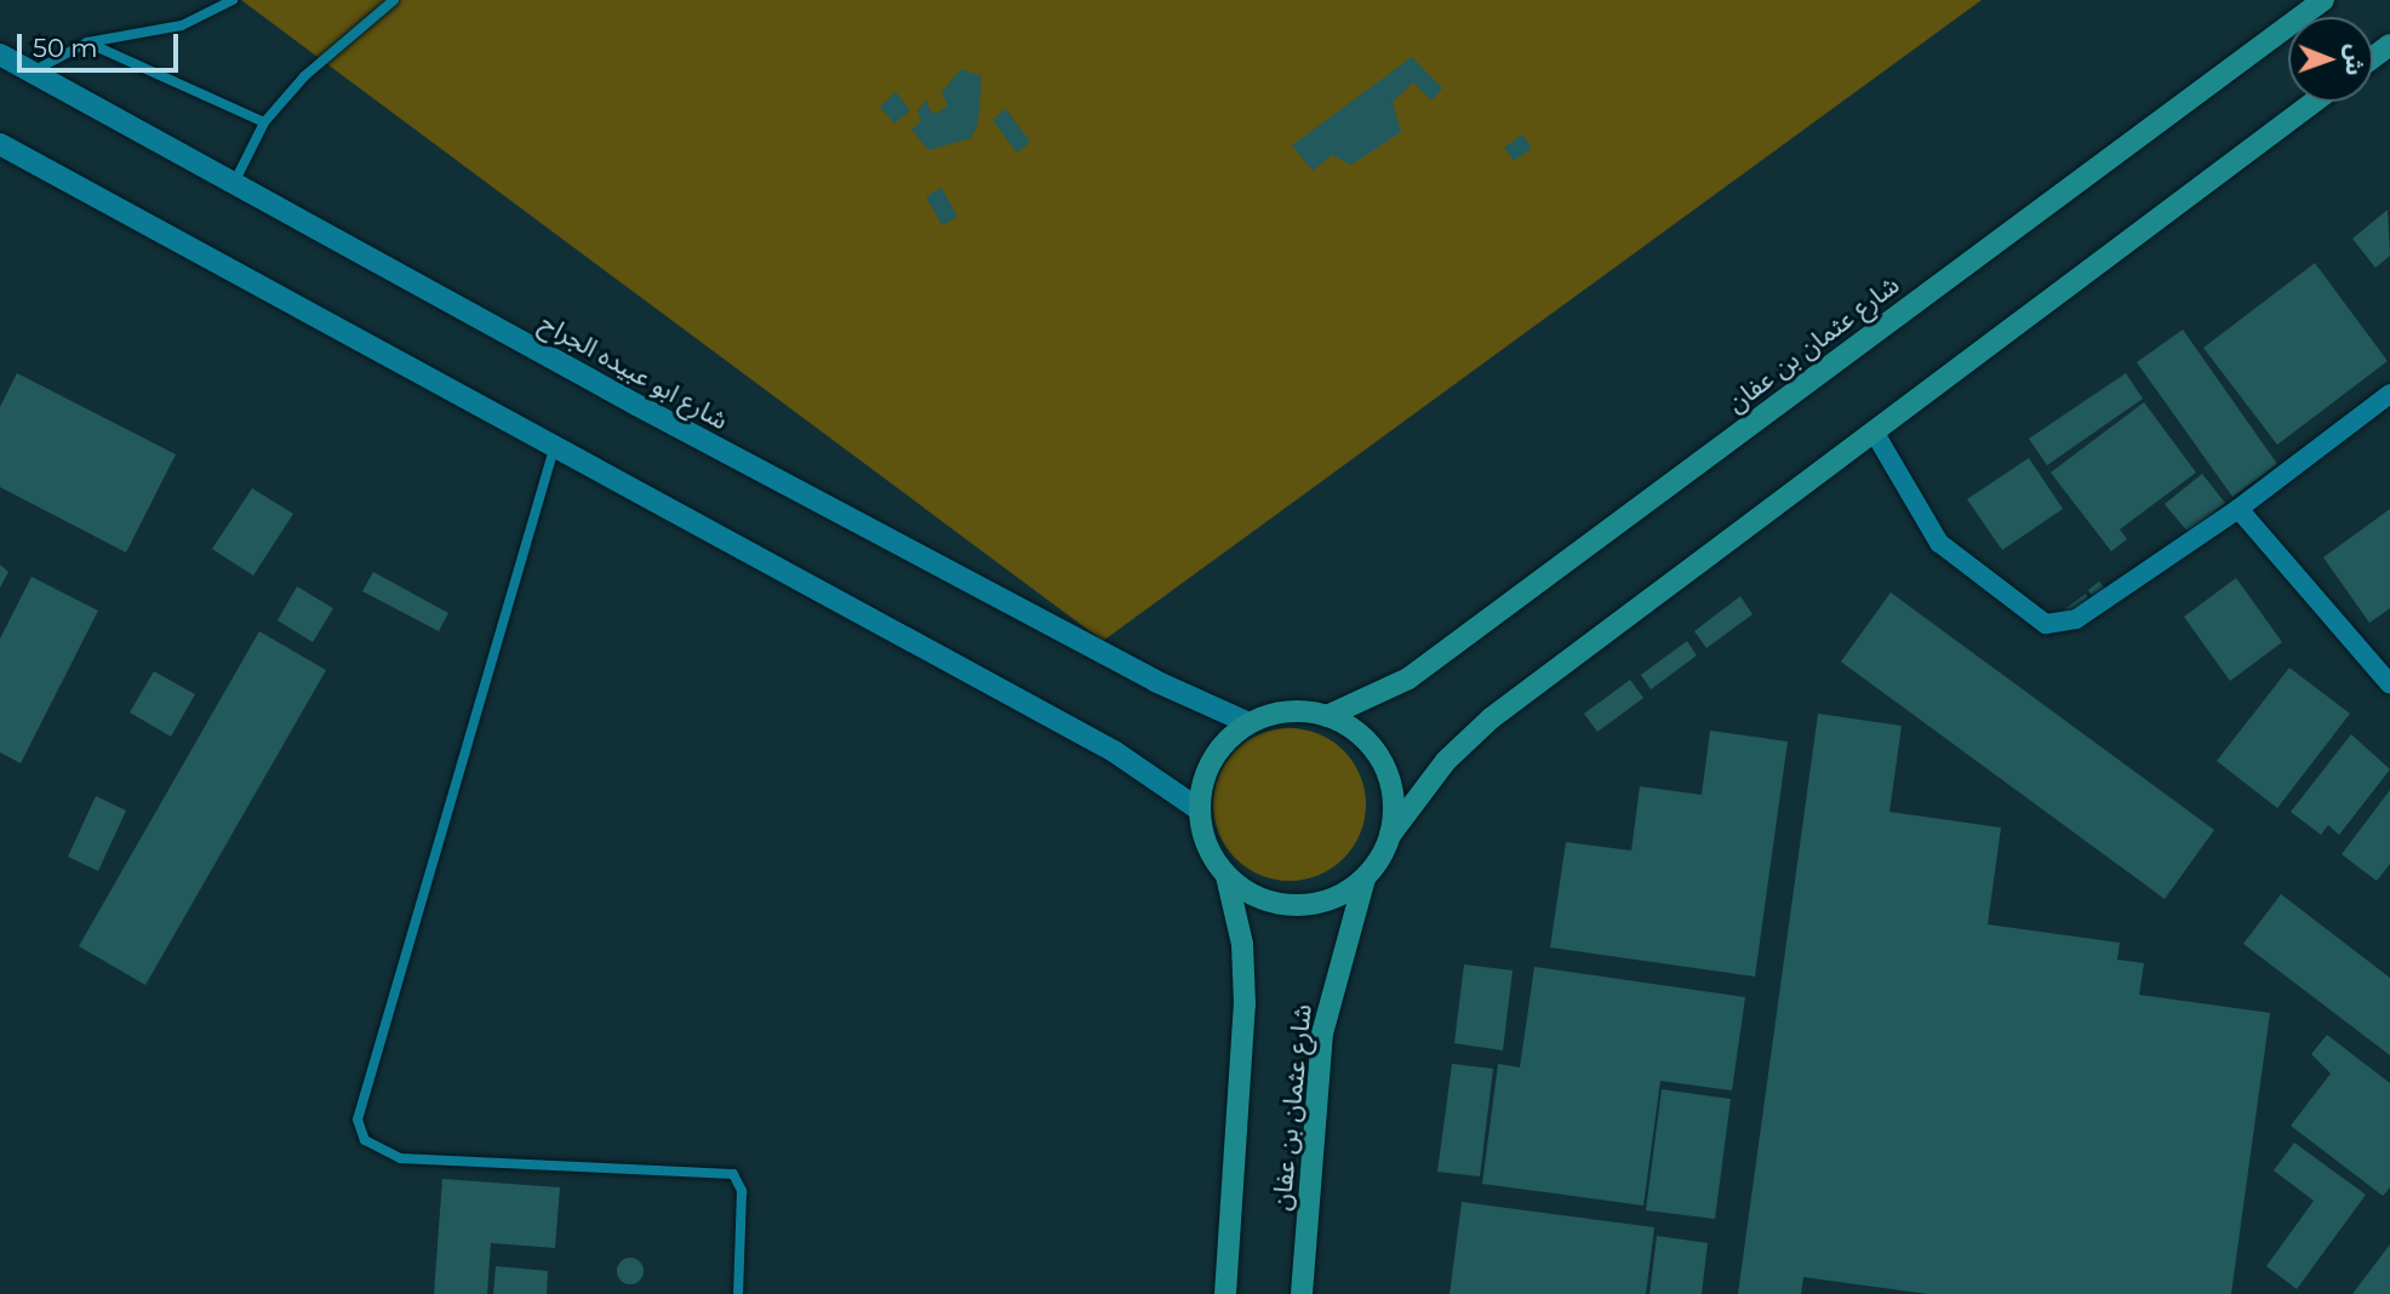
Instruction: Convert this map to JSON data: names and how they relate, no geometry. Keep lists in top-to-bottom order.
{
  "streets": {
    "main road": ["شارع عثمان بن عفان"],
    "street": ["شارع ابو عبيده الجراح"]
  },
  "crossings": [
    ["شارع عثمان بن عفان", "شارع ابو عبيده الجراح"]
  ],
  "scale_bar": "50 m",
  "north": "right"
}
